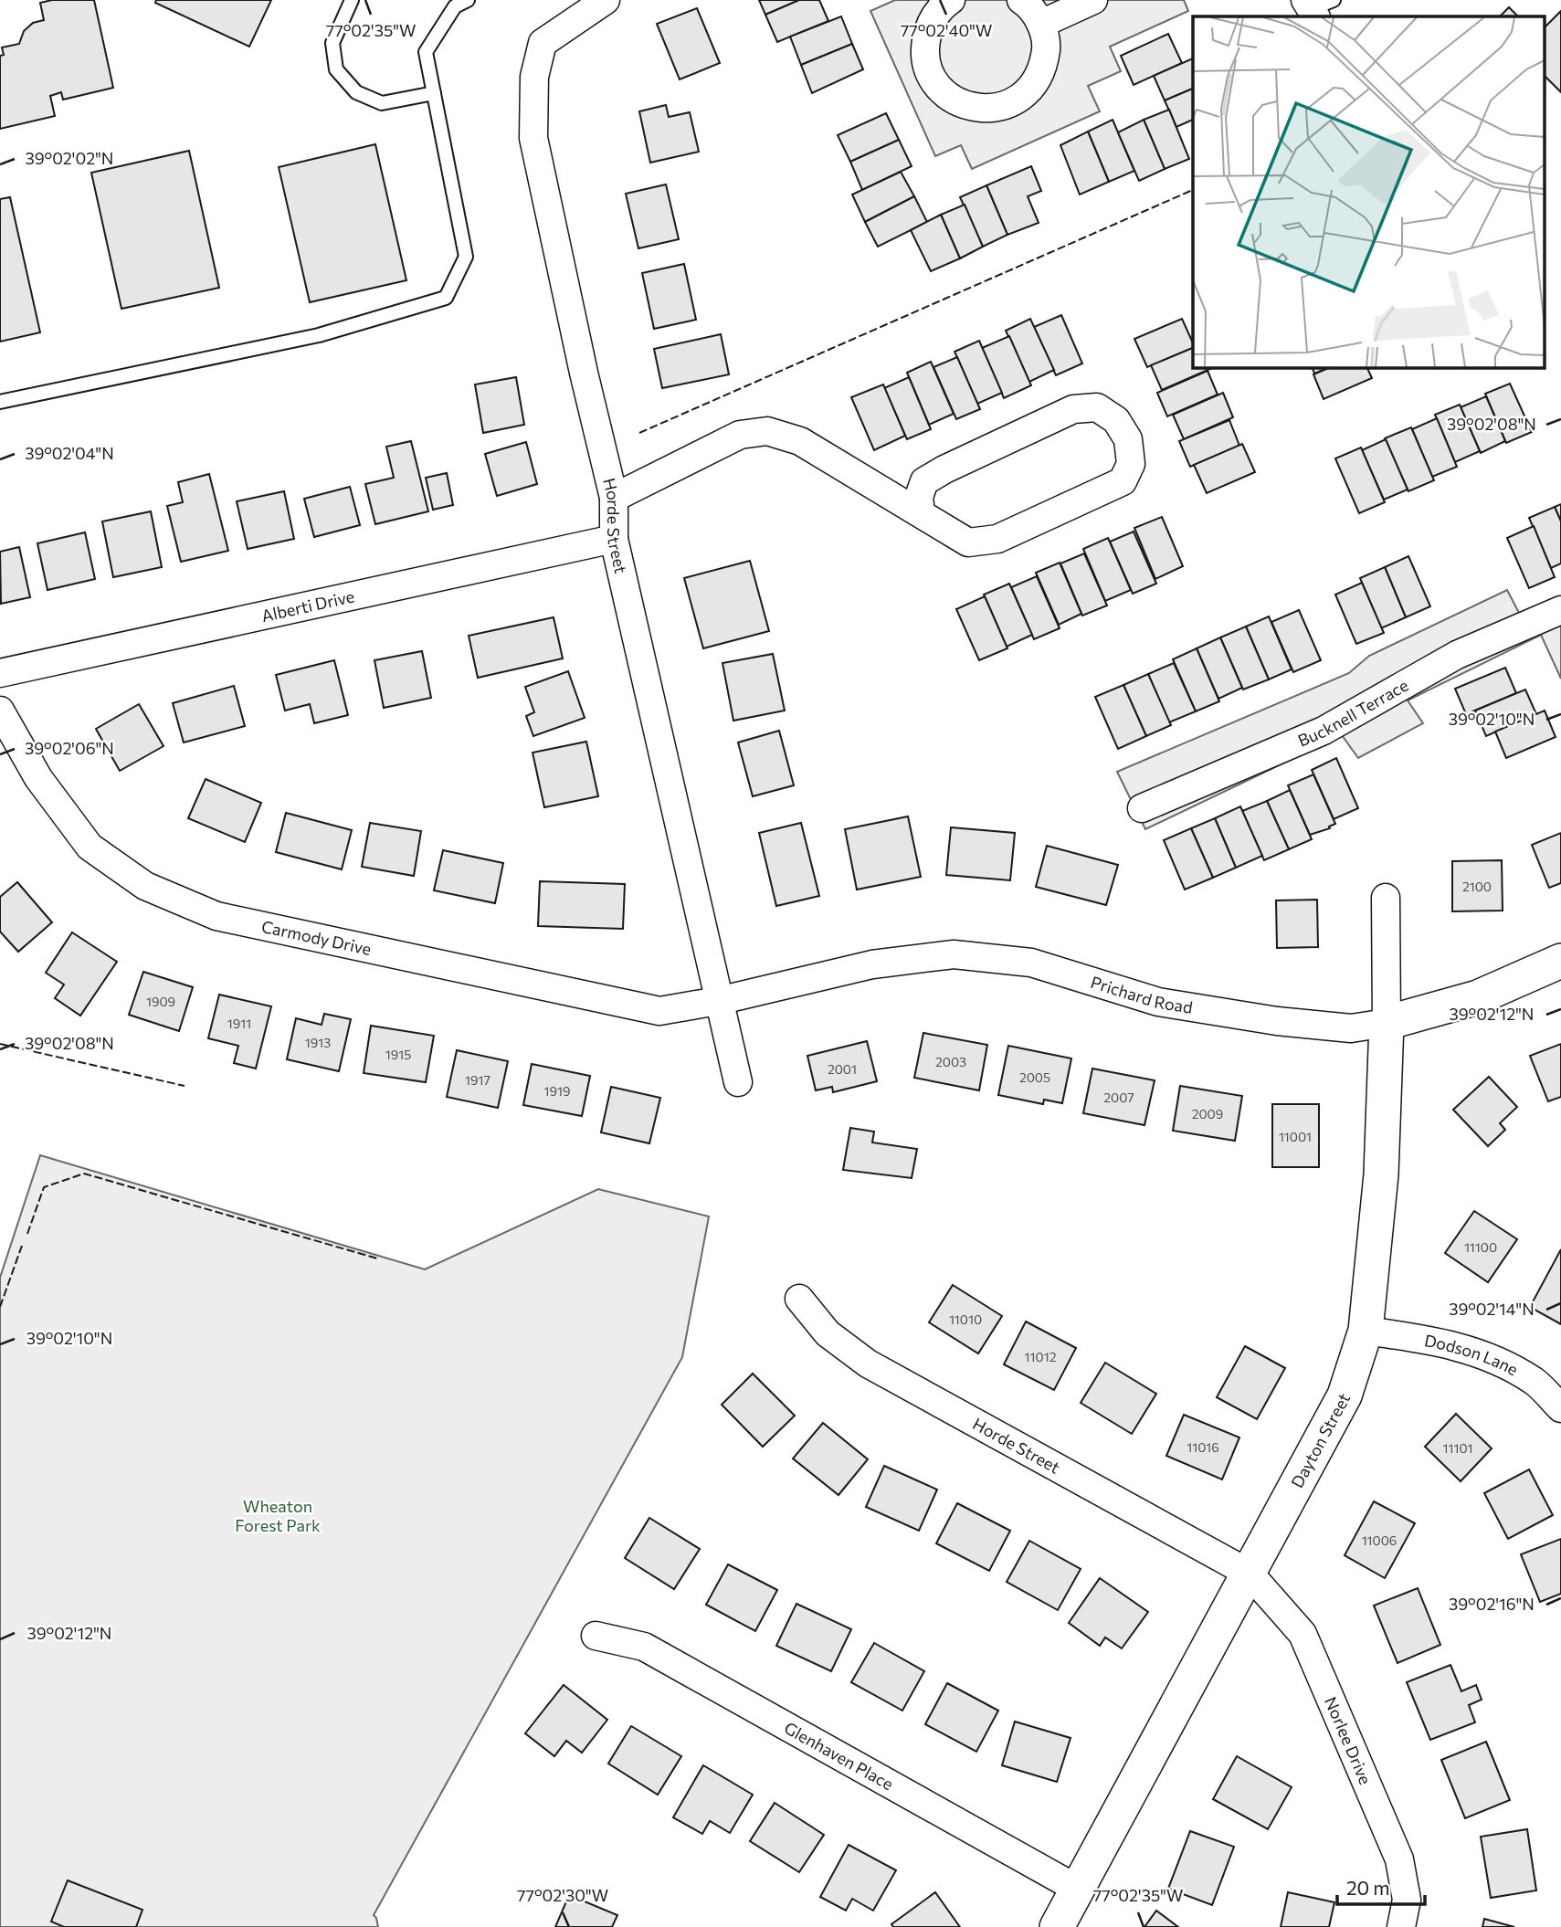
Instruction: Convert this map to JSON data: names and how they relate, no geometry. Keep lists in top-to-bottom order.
{
  "streets": {
    "street": [
      "Horde Street",
      "Alberti Drive",
      "Bucknell Terrace",
      "Carmody Drive",
      "Prichard Road",
      "Dodson Lane",
      "Dayton Street",
      "Norlee Drive",
      "Glenhaven Place"
    ]
  },
  "crossings": [
    ["Horde Street", "Alberti Drive"],
    ["Horde Street", "Carmody Drive"],
    ["Horde Street", "Prichard Road"],
    ["Horde Street", "Dayton Street"],
    ["Horde Street", "Norlee Drive"],
    ["Carmody Drive", "Prichard Road"],
    ["Prichard Road", "Dayton Street"],
    ["Dodson Lane", "Dayton Street"],
    ["Dayton Street", "Norlee Drive"],
    ["Dayton Street", "Glenhaven Place"]
  ],
  "parks": ["Wheaton Forest Park"],
  "house_numbers": [
    "2100",
    "1909",
    "1911",
    "1913",
    "1915",
    "2003",
    "2001",
    "2005",
    "1917",
    "1919",
    "2007",
    "2009",
    "11001",
    "11100",
    "11010",
    "11012",
    "11016",
    "11101",
    "11006"
  ],
  "scale_bar": "20 m",
  "coordinates": [
    "77°02'40\"W",
    "77°02'35\"W",
    "39°02'02\"N",
    "39°02'08\"N",
    "39°02'04\"N",
    "39°02'10\"N",
    "39°02'06\"N",
    "39°02'12\"N",
    "39°02'14\"N",
    "39°02'16\"N",
    "77°02'30\"W"
  ]
}
